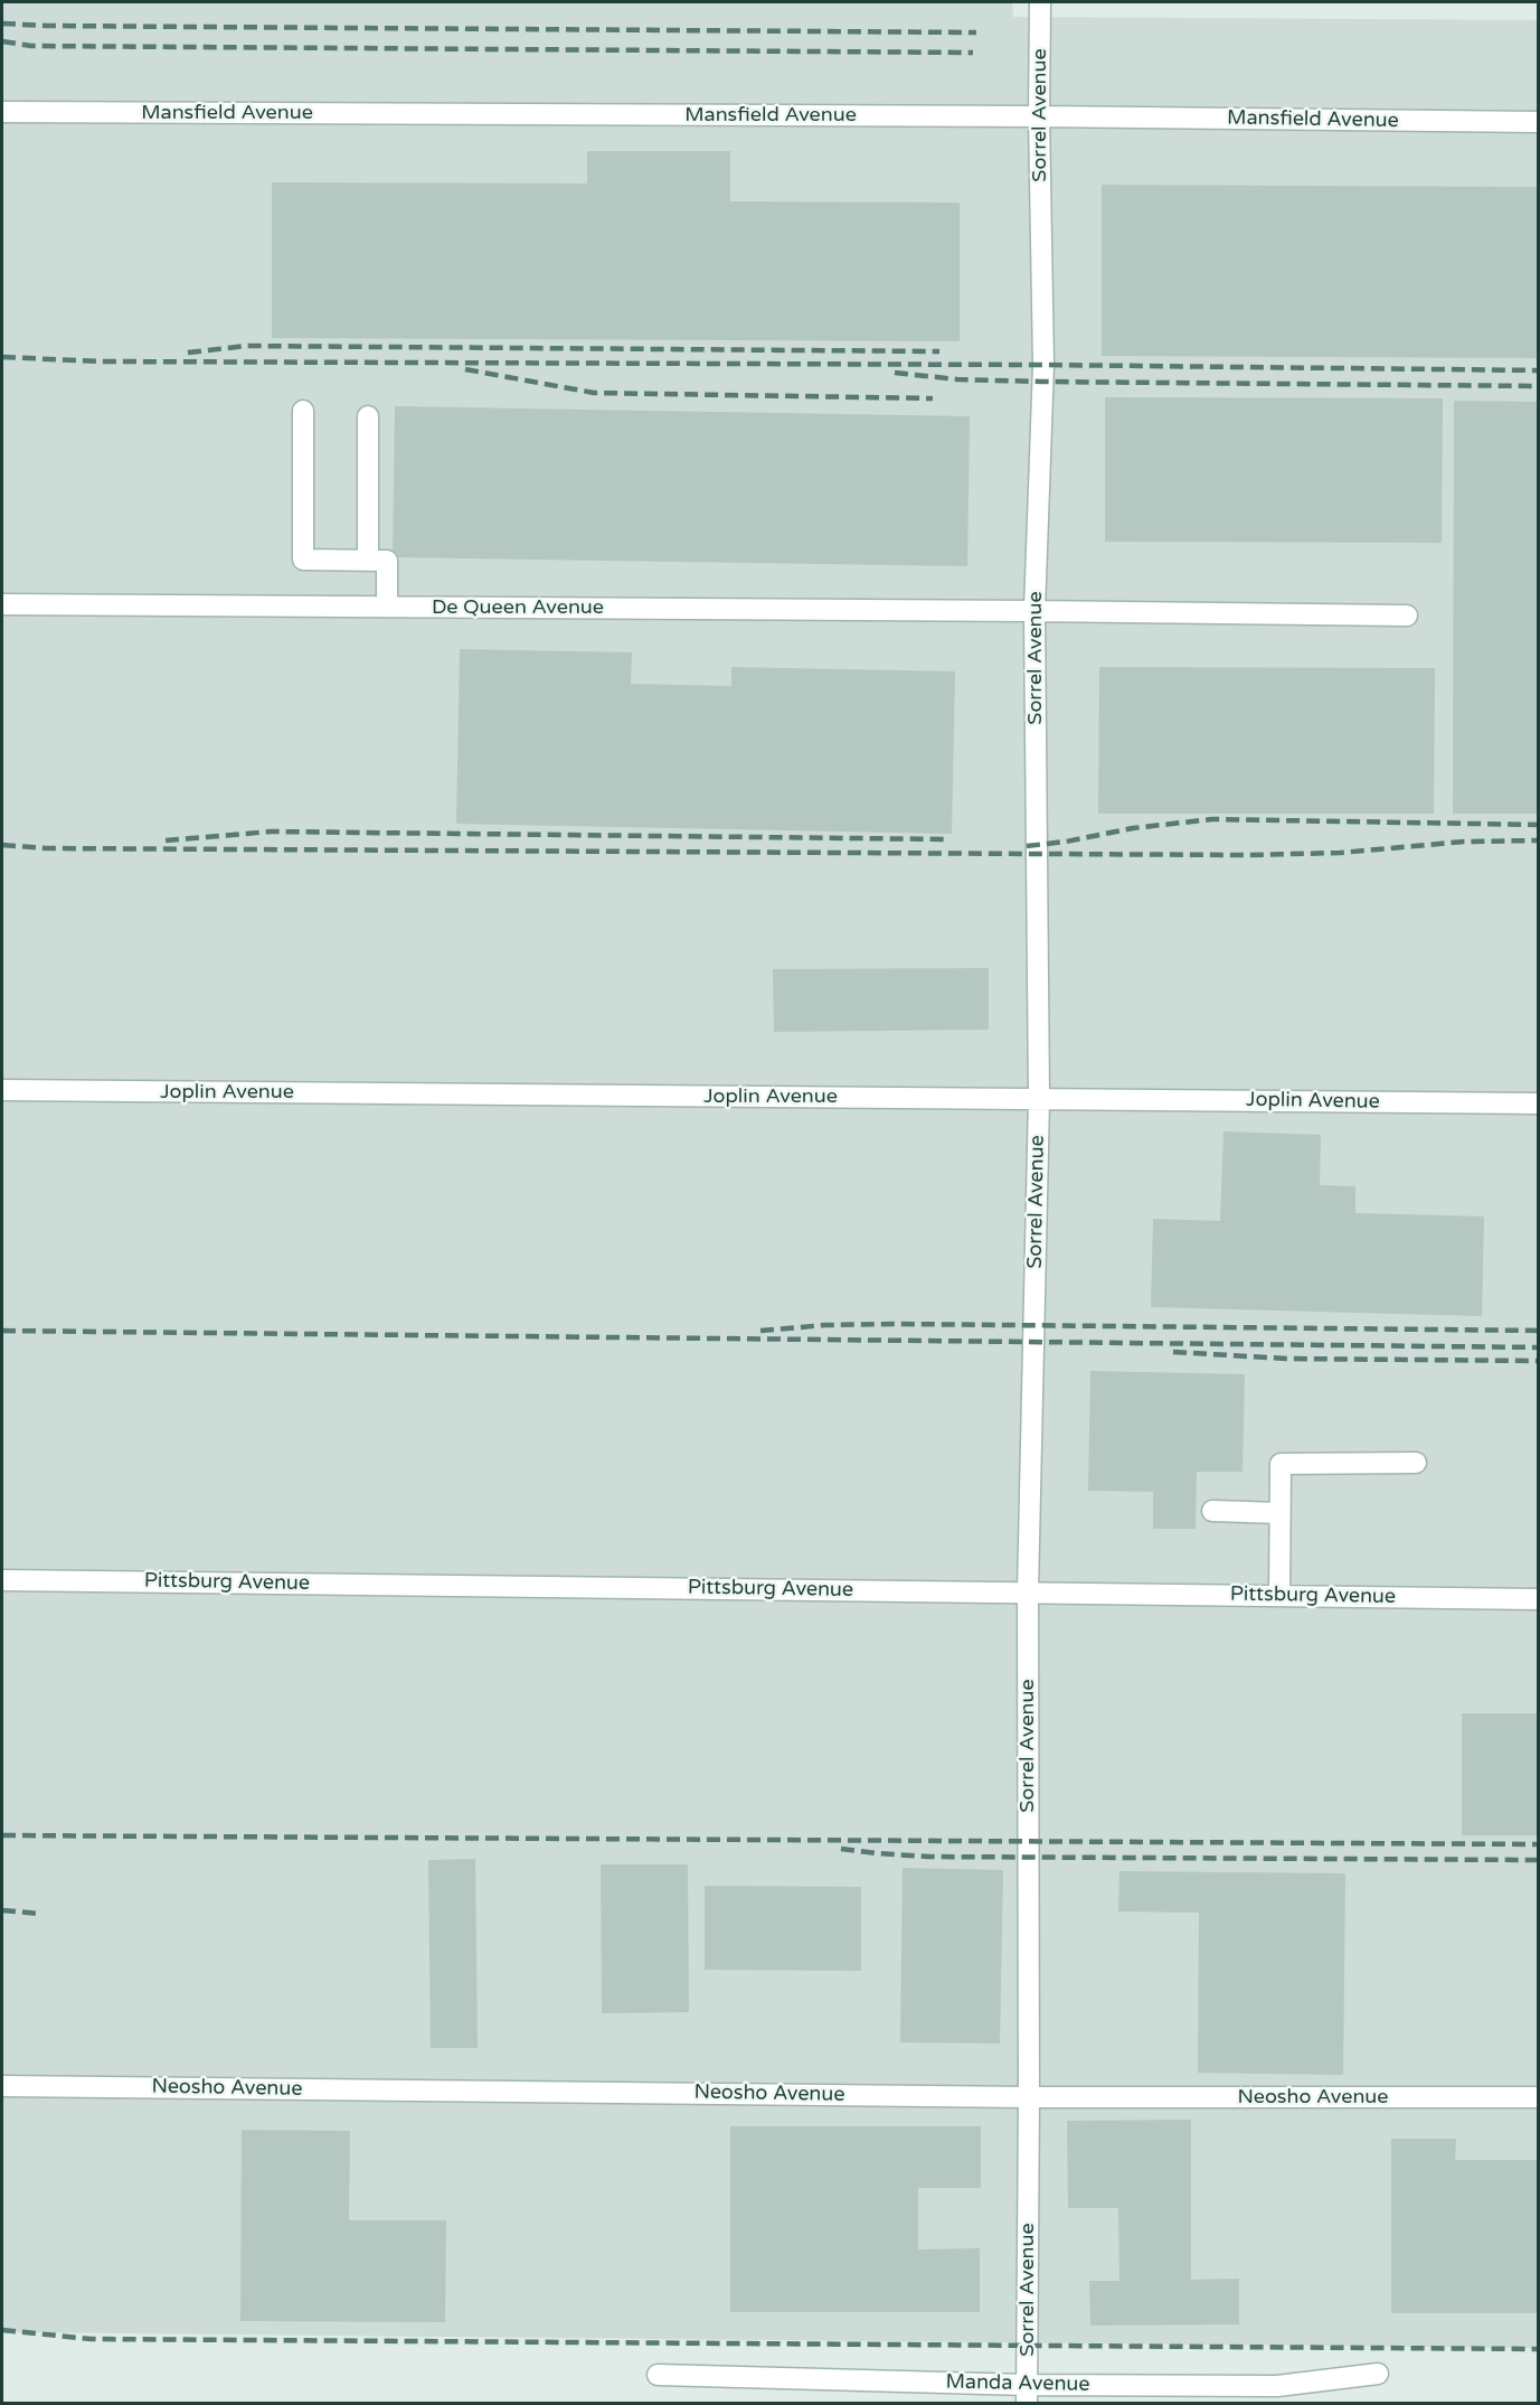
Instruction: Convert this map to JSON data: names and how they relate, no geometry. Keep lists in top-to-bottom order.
{
  "streets": {
    "street": [
      "Mansfield Avenue",
      "Sorrel Avenue",
      "De Queen Avenue",
      "Joplin Avenue",
      "Pittsburg Avenue",
      "Neosho Avenue",
      "Manda Avenue"
    ]
  },
  "crossings": [
    ["Mansfield Avenue", "Sorrel Avenue"],
    ["Sorrel Avenue", "De Queen Avenue"],
    ["Sorrel Avenue", "Joplin Avenue"],
    ["Sorrel Avenue", "Pittsburg Avenue"],
    ["Sorrel Avenue", "Neosho Avenue"],
    ["Sorrel Avenue", "Manda Avenue"]
  ]
}
